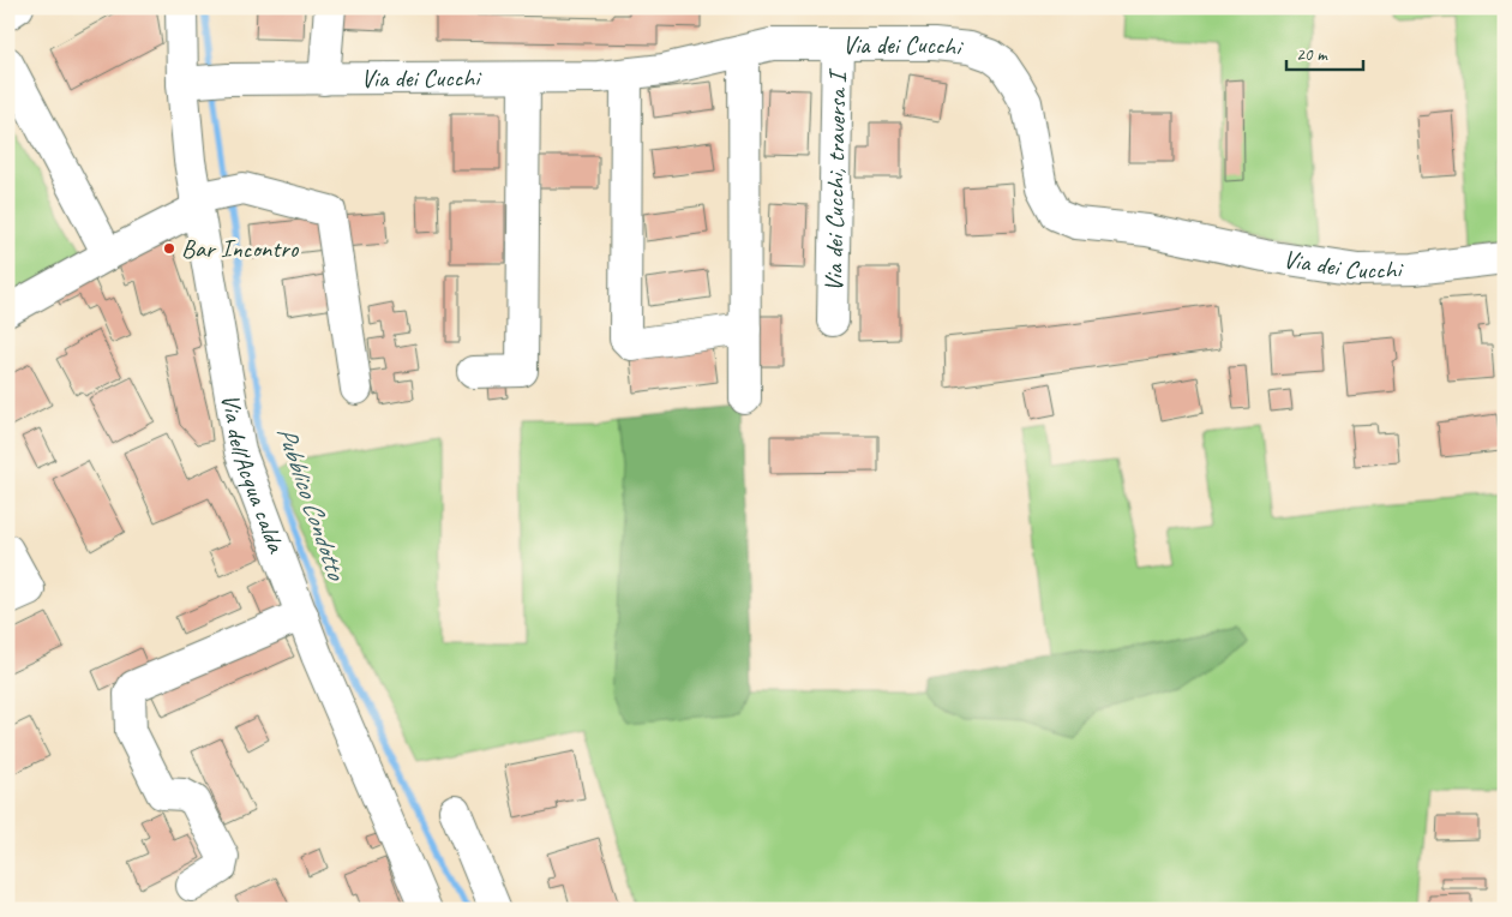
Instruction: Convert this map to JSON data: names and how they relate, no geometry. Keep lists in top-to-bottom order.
{
  "streets": {
    "street": ["Via dei Cucchi", "Via dei Cucchi, traversa I", "Via dell'Acqua calda"]
  },
  "crossings": [
    ["Via dei Cucchi", "Via dei Cucchi, traversa I"],
    ["Via dei Cucchi", "Via dell'Acqua calda"]
  ],
  "water": ["Pubblico Condotto"],
  "places": ["Bar Incontro"],
  "scale_bar": "20 m"
}
